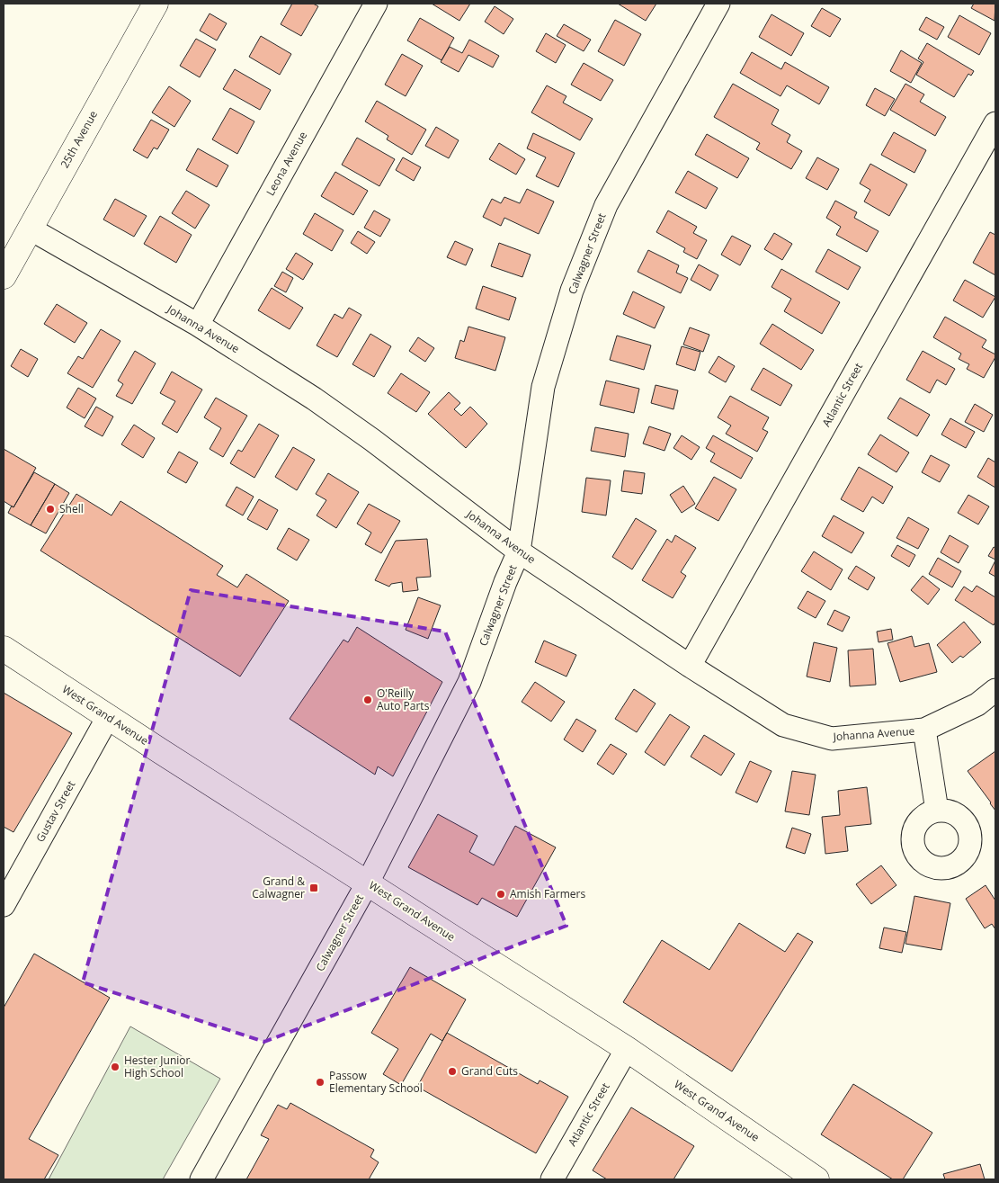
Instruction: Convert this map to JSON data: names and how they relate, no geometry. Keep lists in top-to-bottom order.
{
  "streets": {
    "main road": ["25th Avenue", "West Grand Avenue"],
    "street": [
      "Leona Avenue",
      "Calwagner Street",
      "Johanna Avenue",
      "Atlantic Street",
      "Gustav Street"
    ]
  },
  "crossings": [
    ["25th Avenue", "Johanna Avenue"],
    ["Leona Avenue", "Johanna Avenue"],
    ["Calwagner Street", "Johanna Avenue"],
    ["Calwagner Street", "West Grand Avenue"],
    ["Johanna Avenue", "Atlantic Street"],
    ["Atlantic Street", "West Grand Avenue"],
    ["West Grand Avenue", "Gustav Street"]
  ],
  "places": {
    "other": [
      "Shell",
      "O'Reilly Auto Parts",
      "Amish Farmers",
      "Hester Junior High School",
      "Grand Cuts",
      "Passow Elementary School"
    ],
    "transit": ["Grand & Calwagner"]
  }
}
